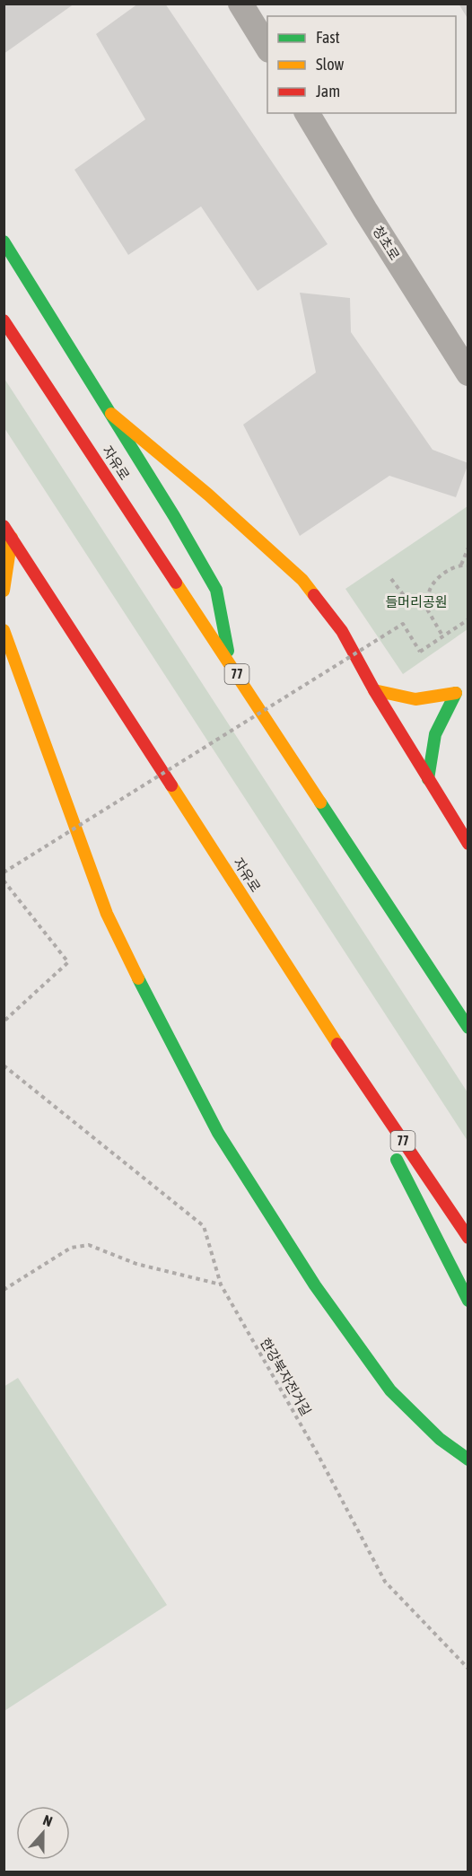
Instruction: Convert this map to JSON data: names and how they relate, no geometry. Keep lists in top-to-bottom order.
{
  "streets": {
    "highway": ["자유로", "77"],
    "street": ["청초로"],
    "path": ["한강북자전거길"]
  },
  "parks": ["들머리공원"],
  "legend": ["Fast", "Slow", "Jam"],
  "north": "top"
}
